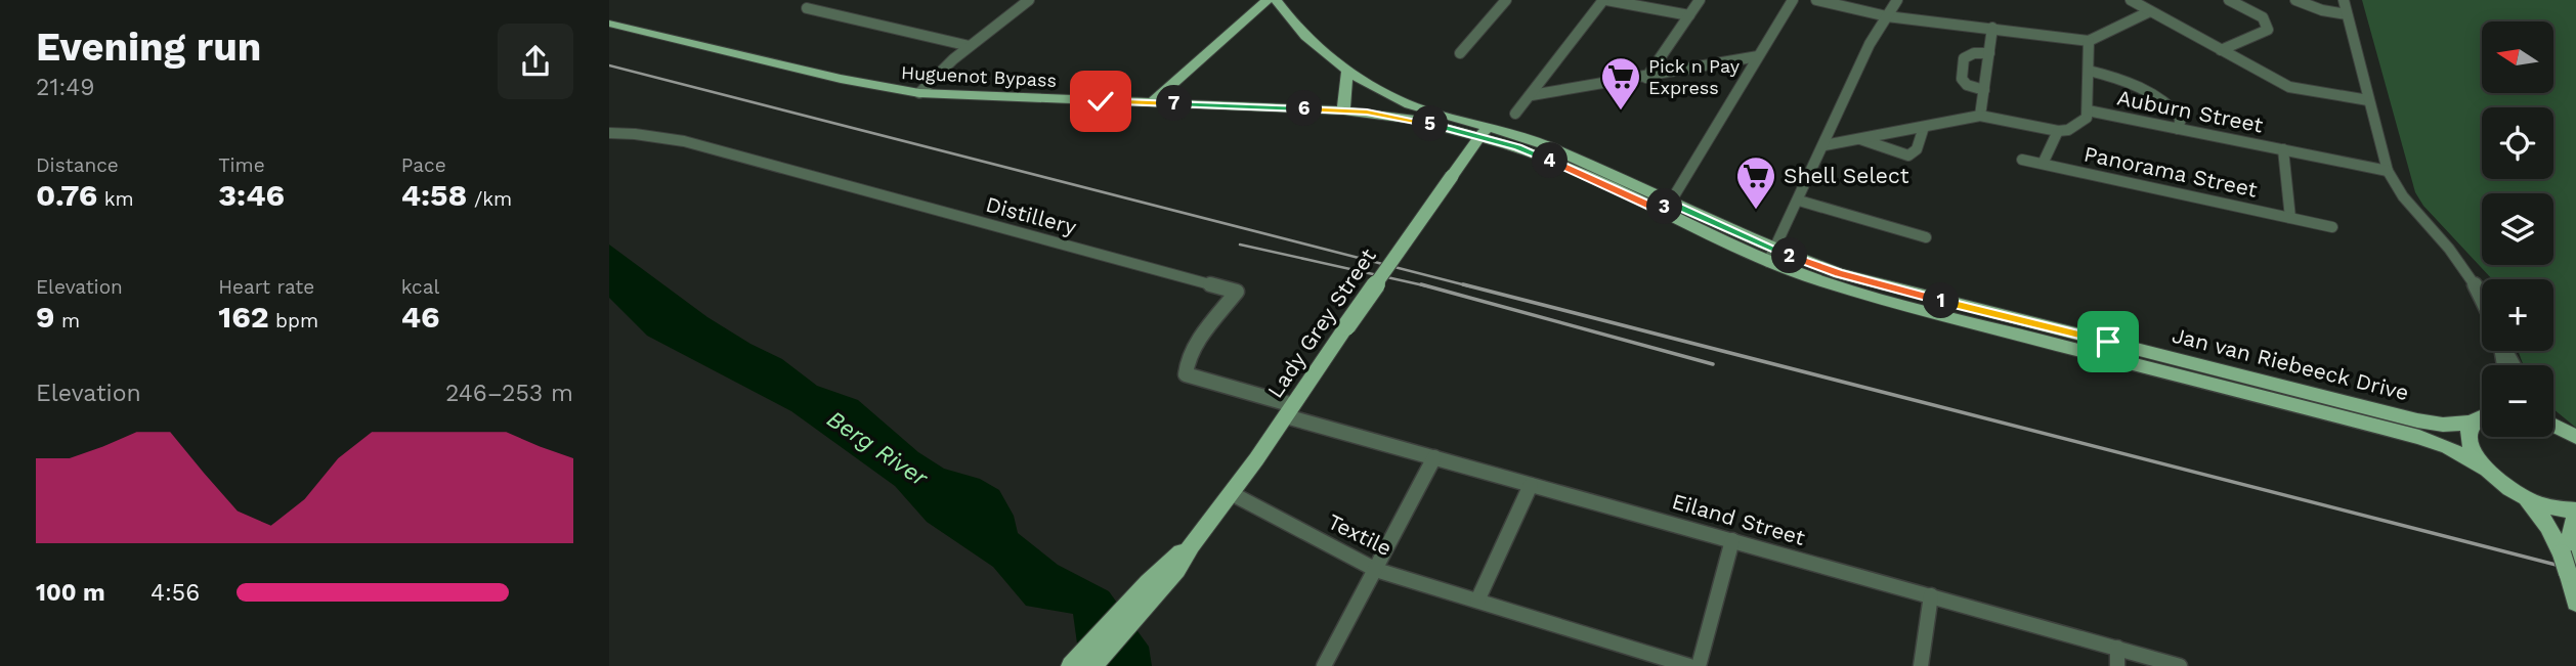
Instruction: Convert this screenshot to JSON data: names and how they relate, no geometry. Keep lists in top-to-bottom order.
{
  "streets": {
    "main road": ["Huguenot Bypass", "Lady Grey Street", "Jan van Riebeeck Drive"],
    "street": [
      "Auburn Street",
      "Panorama Street",
      "Distillery",
      "Eiland Street",
      "Textile"
    ]
  },
  "crossings": [
    ["Huguenot Bypass", "Lady Grey Street"],
    ["Huguenot Bypass", "Jan van Riebeeck Drive"],
    ["Auburn Street", "Panorama Street"],
    ["Distillery", "Lady Grey Street"],
    ["Distillery", "Eiland Street"],
    ["Lady Grey Street", "Jan van Riebeeck Drive"],
    ["Lady Grey Street", "Eiland Street"],
    ["Lady Grey Street", "Textile"]
  ],
  "water": ["Berg River"],
  "places": {
    "supermarket": ["Pick n Pay Express", "Shell Select"]
  },
  "north": "left",
  "page": {
    "heading": ["Evening run", "21:49"],
    "map_buttons": ["+", "−"],
    "pins": [
      "7",
      "6",
      "5",
      "4",
      "3",
      "2",
      "1"
    ],
    "stats": [
      ["Distance", "0.76 km"],
      ["Time", "3:46"],
      ["Pace", "4:58 /km"],
      ["Elevation", "9 m"],
      ["Heart rate", "162 bpm"],
      ["kcal", "46"]
    ],
    "chart": ["Elevation", "246–253 m"],
    "list": [
      {
        "name": "100 m",
        "note": "4:56"
      }
    ]
  }
}
